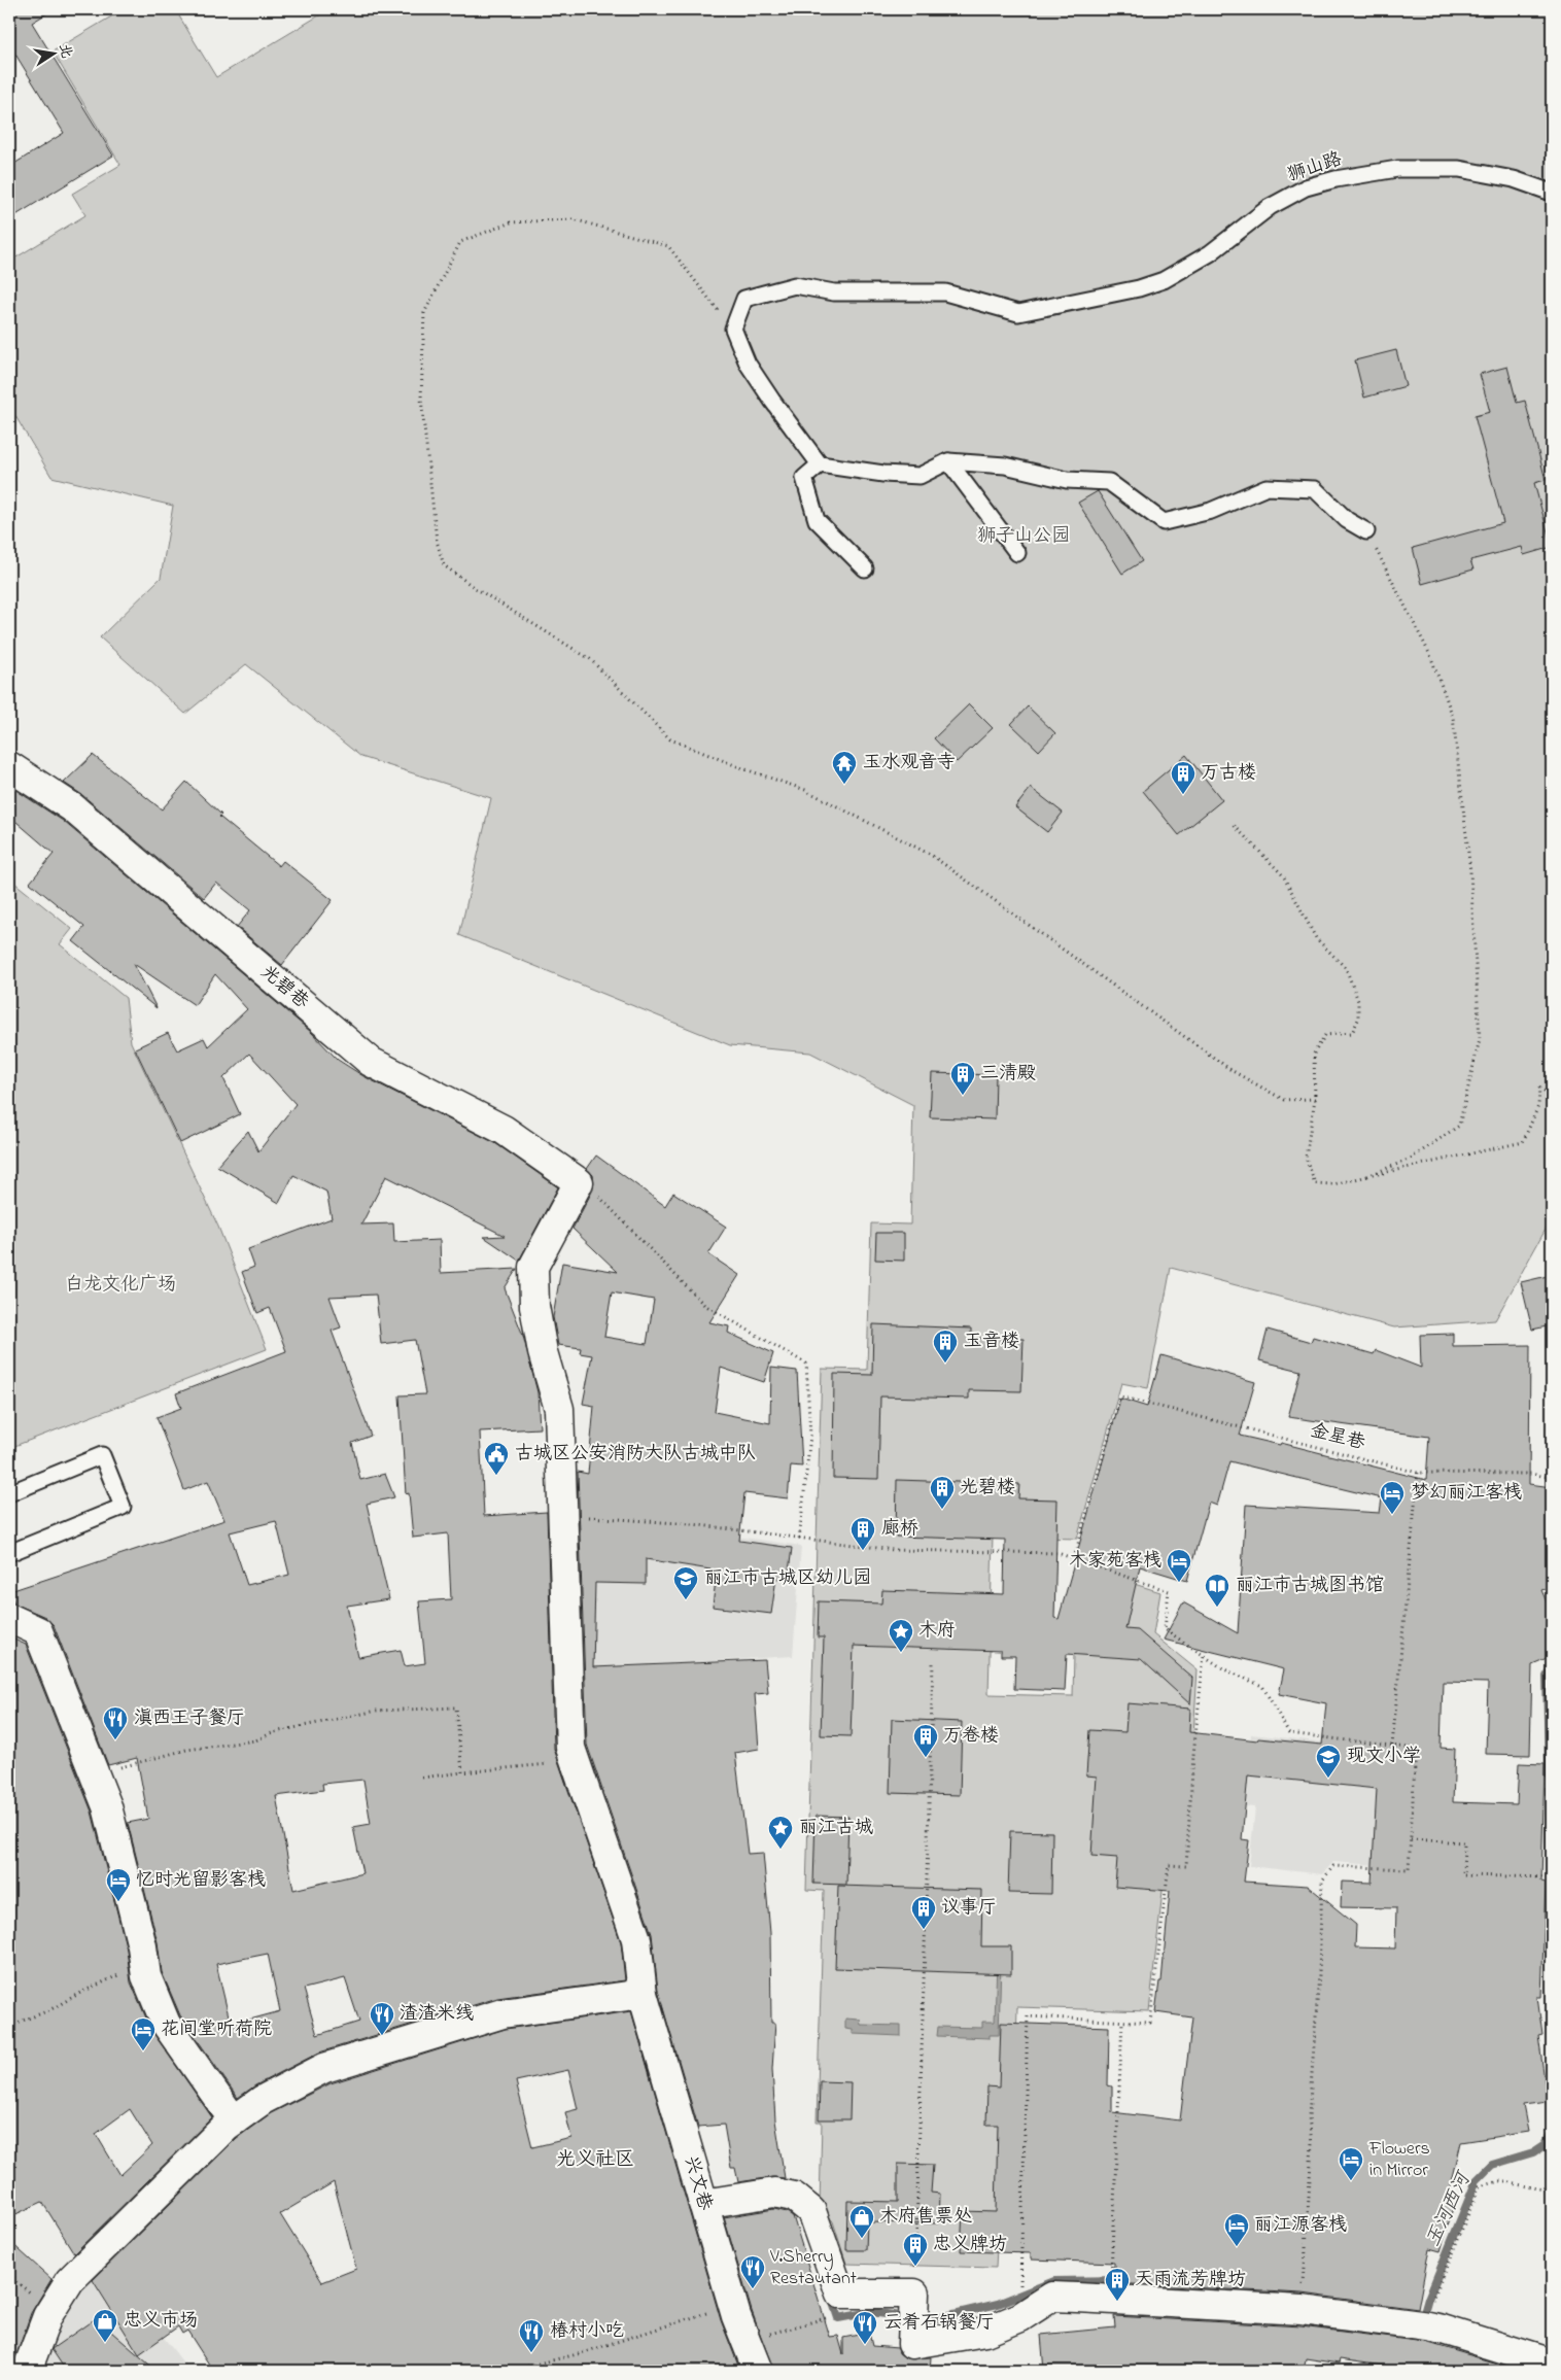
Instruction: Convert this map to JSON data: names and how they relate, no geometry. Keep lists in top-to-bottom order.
{
  "streets": {
    "street": ["光碧巷", "兴文巷"],
    "lane": ["狮山路"],
    "path": ["金星巷"]
  },
  "crossings": [
    ["光碧巷", "兴文巷"]
  ],
  "districts": ["光义社区"],
  "water": ["玉河西河"],
  "parks": ["狮子山公园", "白龙文化广场"],
  "places": {
    "temple": ["玉水观音寺"],
    "building": [
      "万古楼",
      "三清殿",
      "玉音楼",
      "光碧楼",
      "廊桥",
      "万卷楼",
      "议事厅",
      "忠义牌坊",
      "天雨流芳牌坊"
    ],
    "public building": ["古城区公安消防大队古城中队"],
    "hotel": [
      "梦幻丽江客栈",
      "木家苑客栈",
      "忆时光留影客栈",
      "花间堂听荷院",
      "Flowers in Mirror",
      "丽江源客栈"
    ],
    "school or university": ["丽江市古城区幼儿园", "现文小学"],
    "library": ["丽江市古城图书馆"],
    "place": ["木府", "丽江古城"],
    "restaurant": [
      "滇西王子餐厅",
      "渣渣米线",
      "V.Sherry Restautant",
      "云肴石锅餐厅",
      "椿村小吃"
    ],
    "shop": ["木府售票处", "忠义市场"]
  },
  "north": "right"
}
